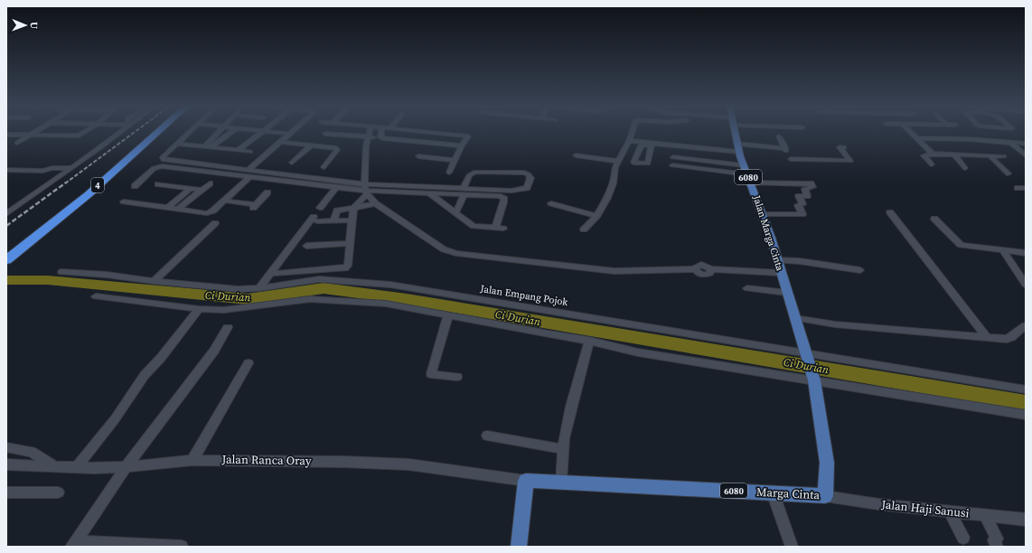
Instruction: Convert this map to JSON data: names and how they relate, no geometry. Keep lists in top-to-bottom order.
{
  "streets": {
    "highway": ["4"],
    "main road": ["6080", "Jalan Marga Cinta", "Marga Cinta"],
    "street": ["Jalan Empang Pojok", "Jalan Ranca Oray", "Jalan Haji Sanusi"]
  },
  "crossings": [
    ["Jalan Marga Cinta", "Jalan Empang Pojok"],
    ["Jalan Marga Cinta", "Marga Cinta"],
    ["Jalan Empang Pojok", "Marga Cinta"],
    ["Jalan Ranca Oray", "Marga Cinta"],
    ["Marga Cinta", "Jalan Haji Sanusi"]
  ],
  "water": ["Ci Durian"],
  "north": "right"
}
